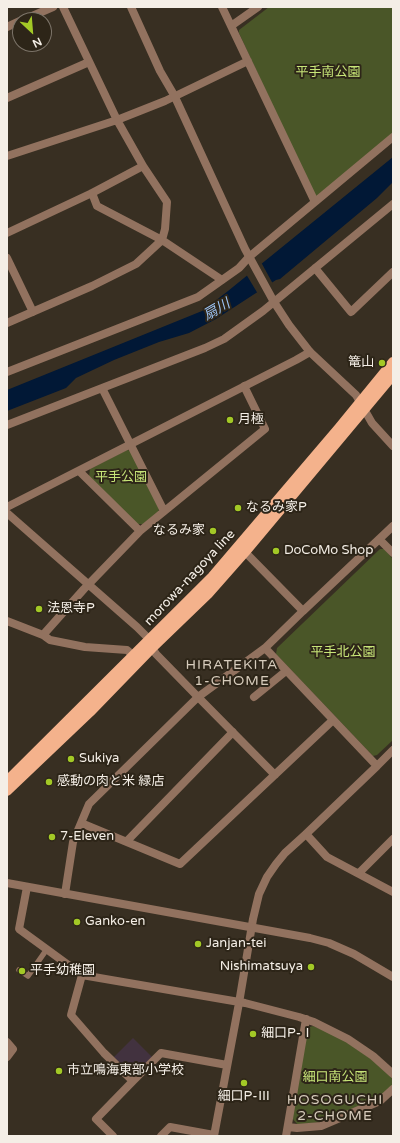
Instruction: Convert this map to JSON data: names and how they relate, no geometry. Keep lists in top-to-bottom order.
{
  "streets": {
    "main road": ["morowa-nagoya line"]
  },
  "districts": ["HIRATEKITA 1-CHOME", "HOSOGUCHI 2-CHOME"],
  "water": ["扇川"],
  "parks": [
    "平手南公園",
    "平手公園",
    "平手北公園",
    "細口南公園"
  ],
  "places": [
    "篭山",
    "月極",
    "なるみ家P",
    "なるみ家",
    "DoCoMo Shop",
    "法恩寺P",
    "Sukiya",
    "感動の肉と米 緑店",
    "7-Eleven",
    "Ganko-en",
    "Janjan-tei",
    "Nishimatsuya",
    "平手幼稚園",
    "細口P-Ⅰ",
    "市立鳴海東部小学校",
    "細口P-Ⅲ"
  ],
  "north": "bottom right"
}
